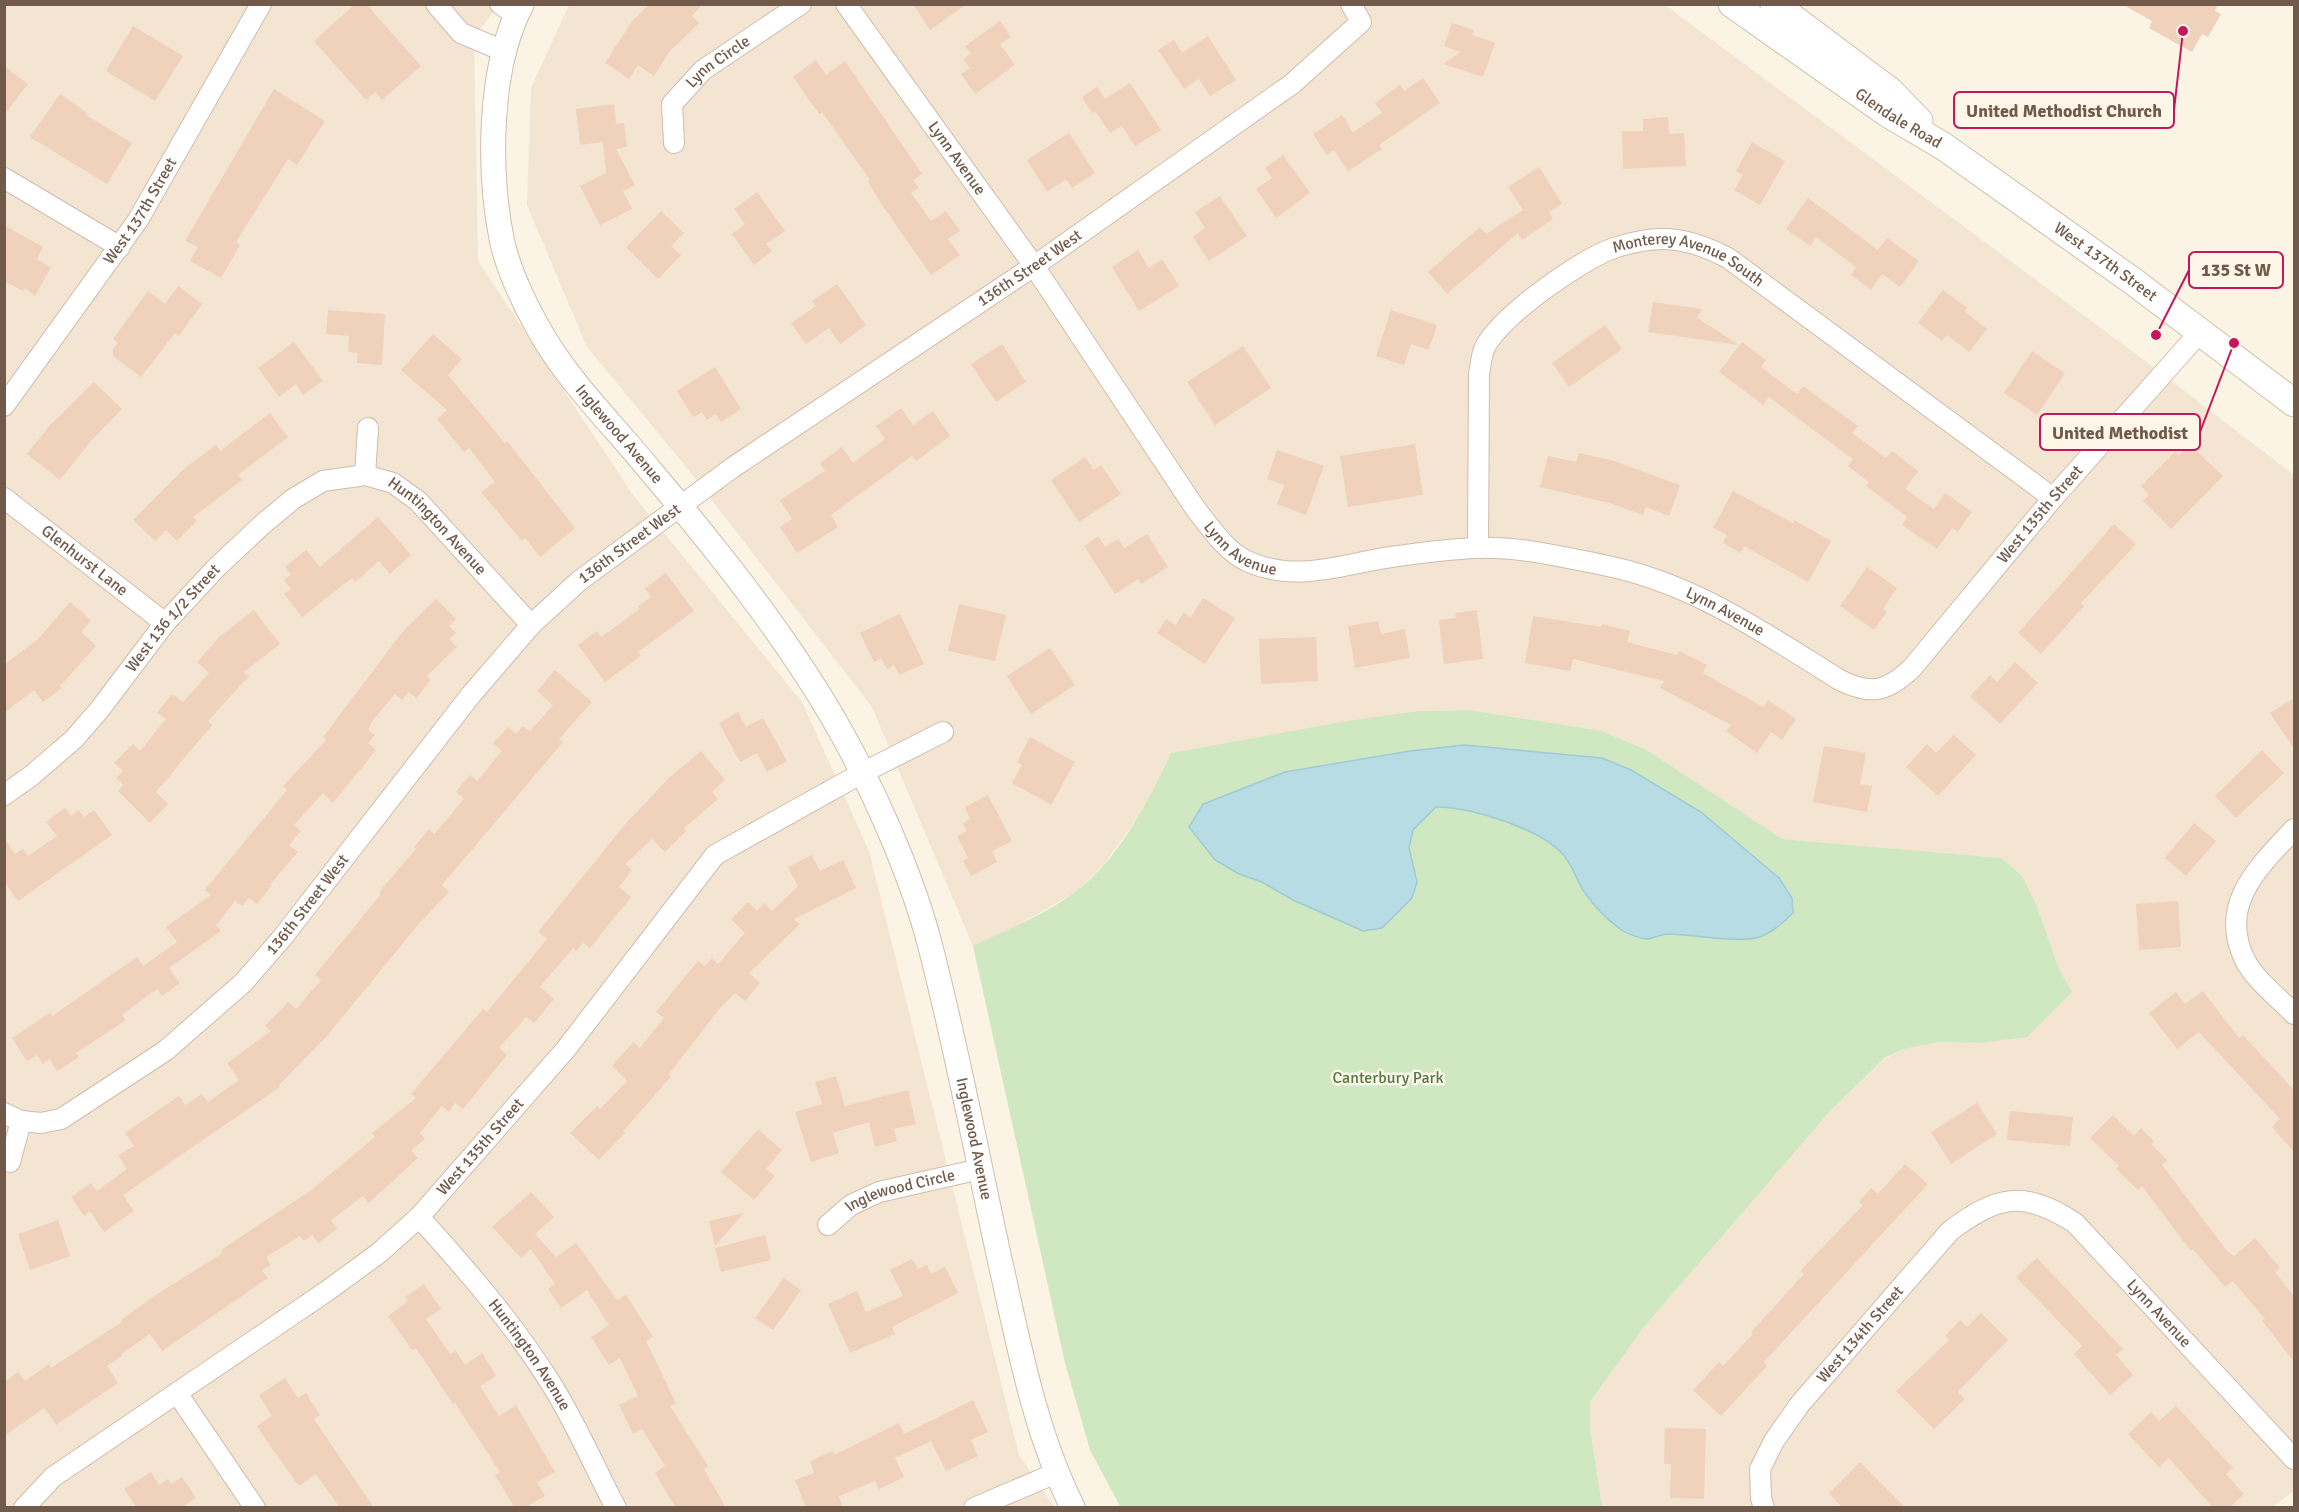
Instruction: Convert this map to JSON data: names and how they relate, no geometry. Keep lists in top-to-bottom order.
{
  "streets": {
    "main road": ["Glendale Road", "West 137th Street"],
    "street": [
      "Lynn Circle",
      "Lynn Avenue",
      "136th Street West",
      "Monterey Avenue South",
      "Inglewood Avenue",
      "West 135th Street",
      "Huntington Avenue",
      "Glenhurst Lane",
      "West 136 1/2 Street",
      "Inglewood Circle",
      "West 134th Street"
    ]
  },
  "crossings": [
    ["Glendale Road", "West 137th Street"],
    ["Lynn Avenue", "136th Street West"],
    ["Lynn Avenue", "Monterey Avenue South"],
    ["Lynn Avenue", "West 135th Street"],
    ["Lynn Avenue", "West 134th Street"],
    ["West 137th Street", "West 135th Street"],
    ["136th Street West", "Inglewood Avenue"],
    ["136th Street West", "Huntington Avenue"],
    ["Monterey Avenue South", "West 135th Street"],
    ["Inglewood Avenue", "West 135th Street"],
    ["Inglewood Avenue", "Inglewood Circle"],
    ["West 135th Street", "Huntington Avenue"],
    ["Huntington Avenue", "West 136 1/2 Street"],
    ["Glenhurst Lane", "West 136 1/2 Street"]
  ],
  "parks": ["Canterbury Park"],
  "places": ["United Methodist Church", "135 St W", "United Methodist"]
}
